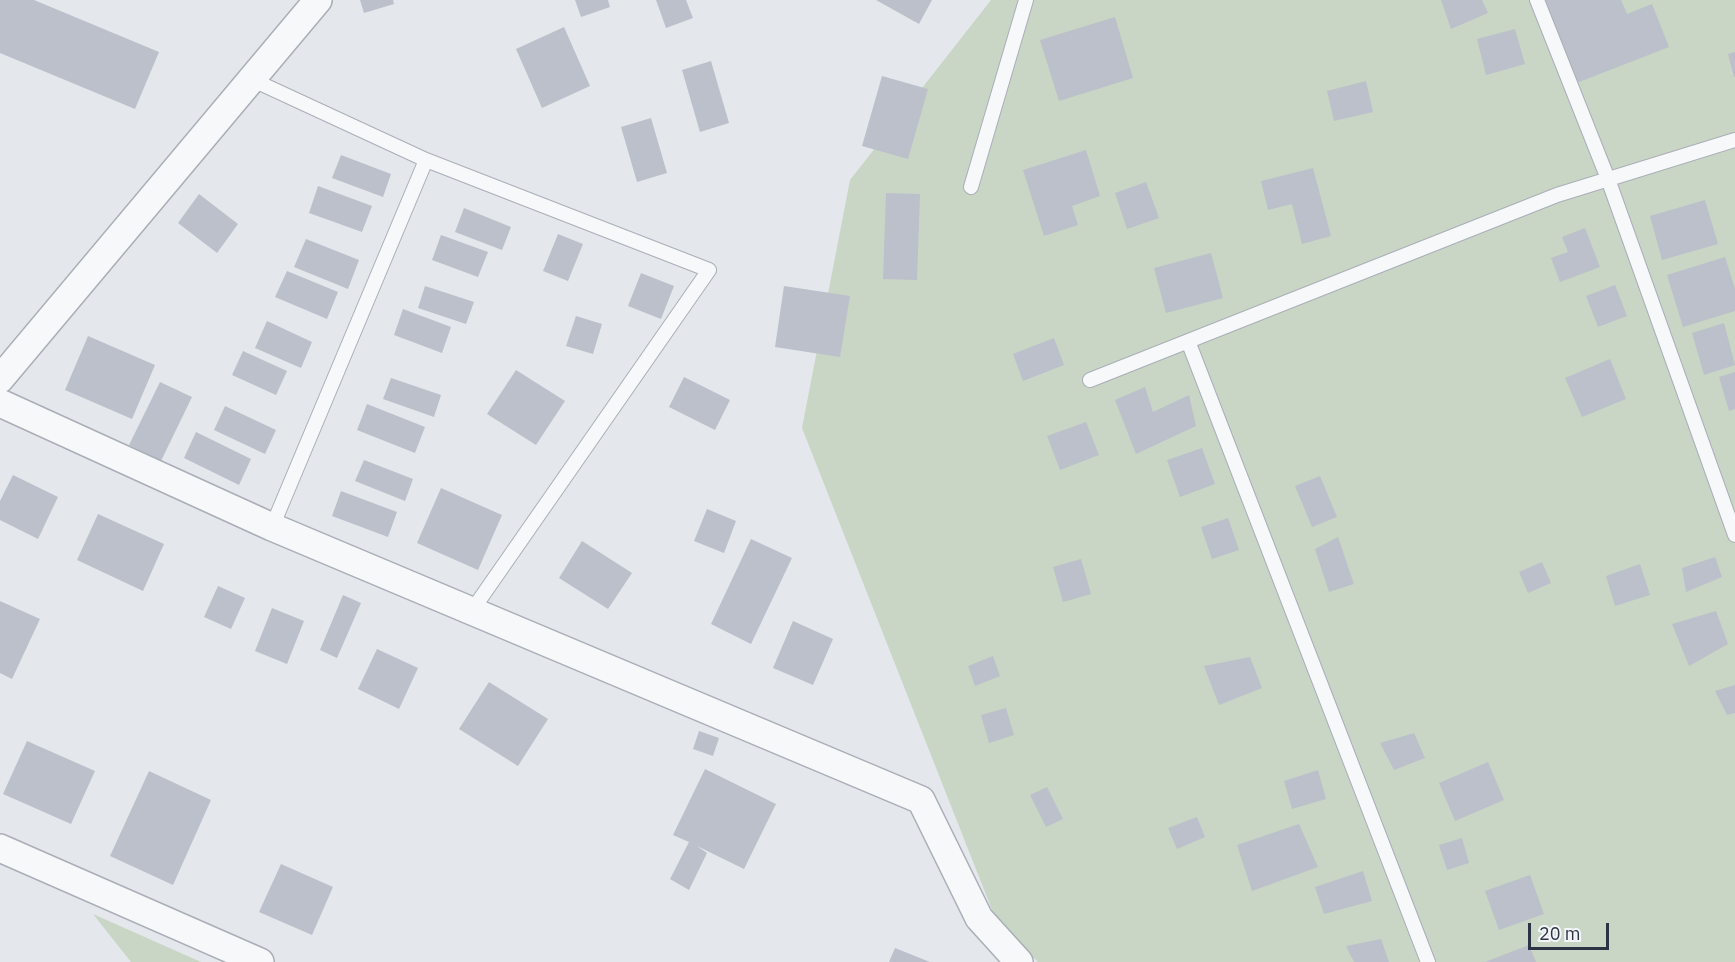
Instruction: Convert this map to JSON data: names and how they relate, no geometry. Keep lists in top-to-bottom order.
{
  "scale_bar": "20 m"
}
